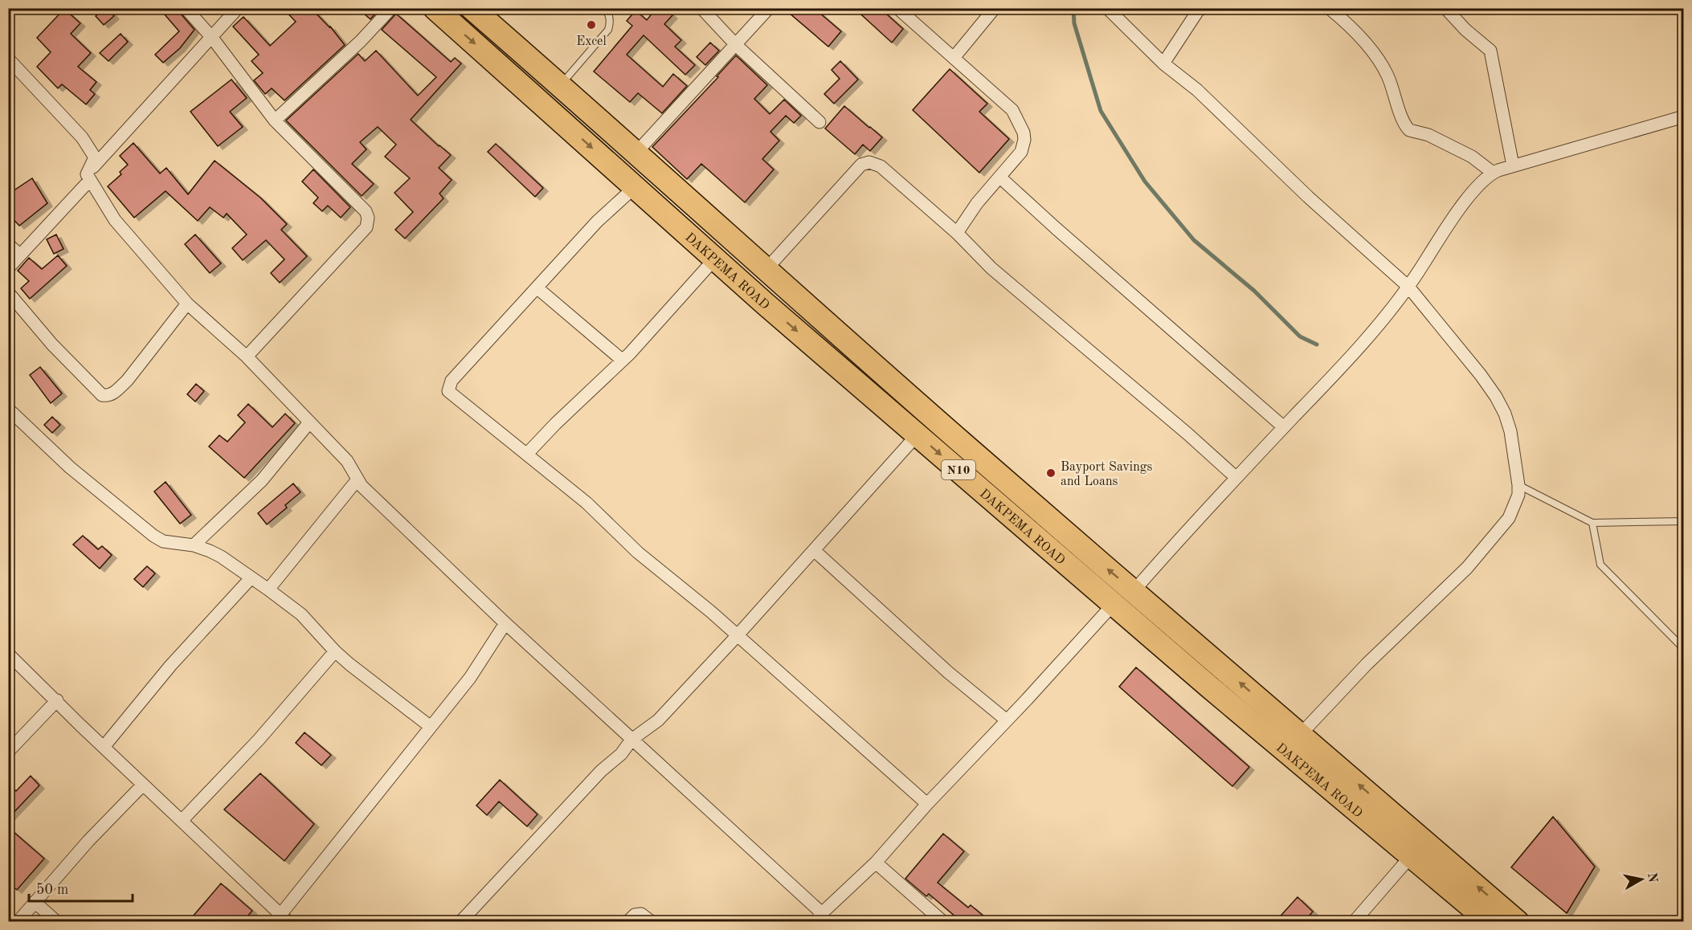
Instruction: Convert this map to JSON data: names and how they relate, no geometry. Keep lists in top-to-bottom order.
{
  "streets": {
    "highway": ["DAKPEMA ROAD", "N10"]
  },
  "places": ["Excel", "Bayport Savings and Loans"],
  "scale_bar": "50 m",
  "north": "right"
}
